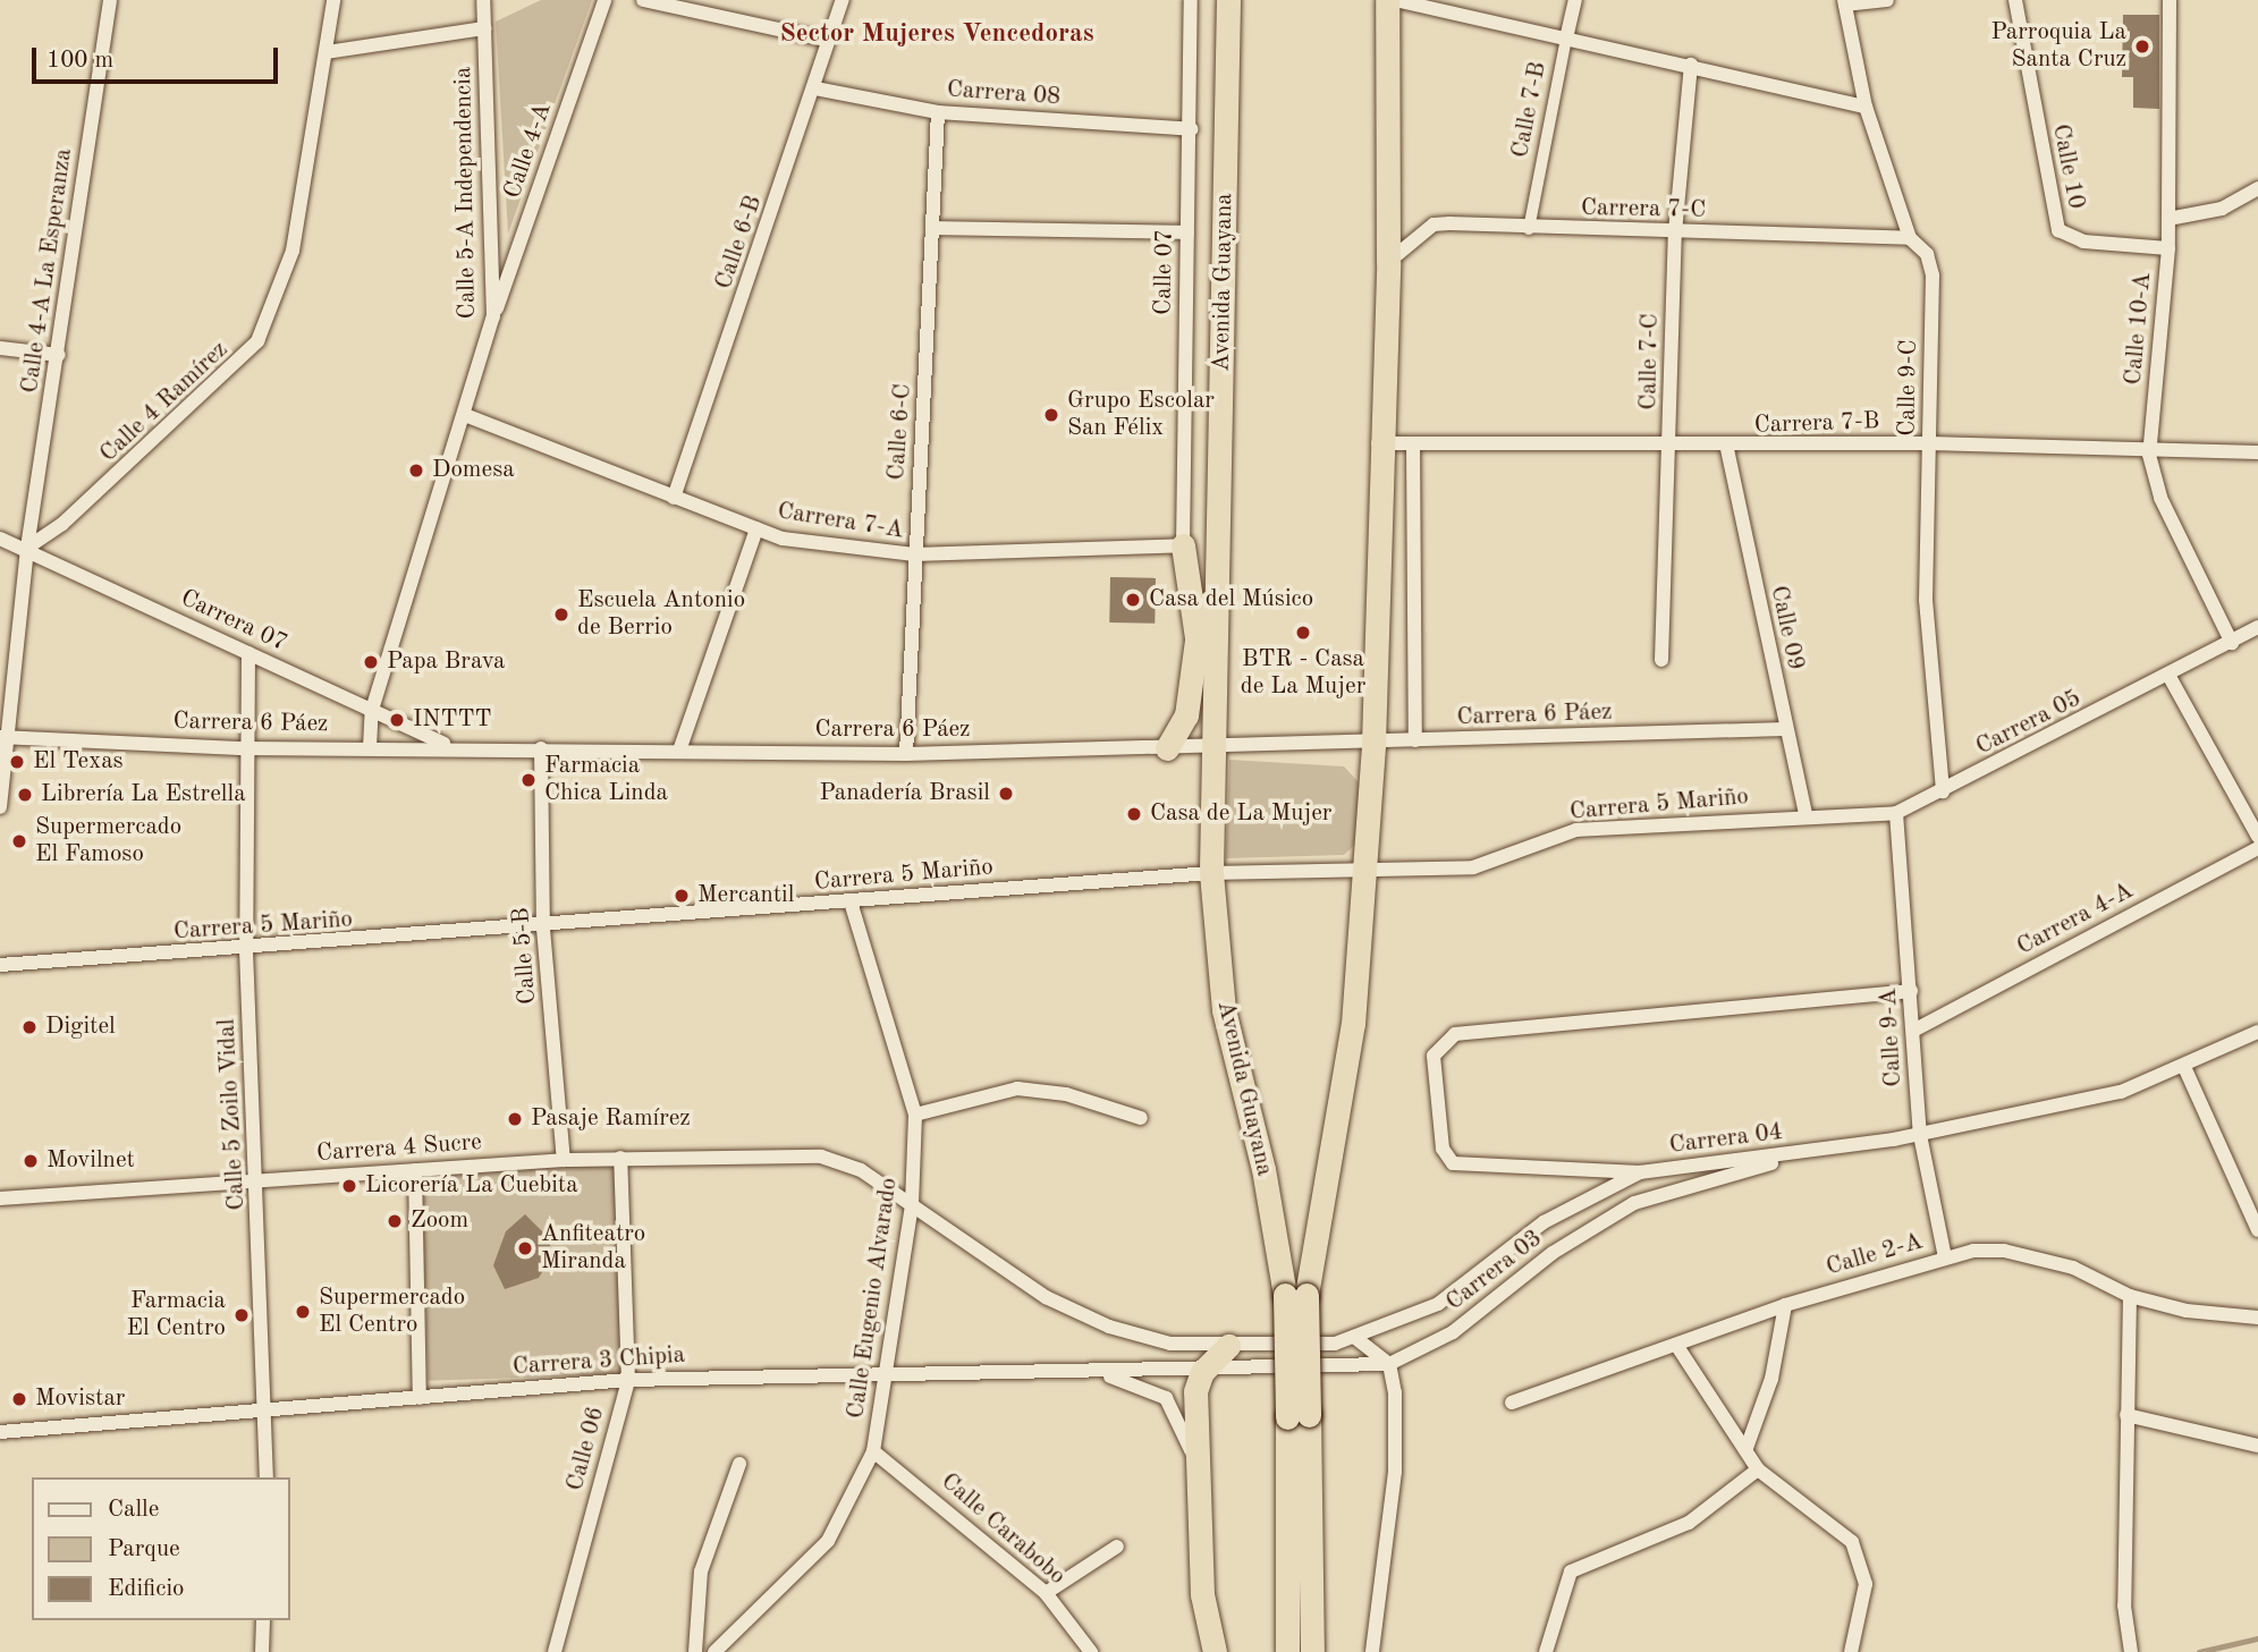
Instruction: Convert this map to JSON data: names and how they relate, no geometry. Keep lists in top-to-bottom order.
{
  "streets": {
    "highway": ["Avenida Guayana"],
    "street": [
      "Carrera 08",
      "Calle 7-B",
      "Calle 4-A",
      "Calle 10",
      "Calle 5-A Independencia",
      "Carrera 7-C",
      "Calle 6-B",
      "Calle 4-A La Esperanza",
      "Calle 07",
      "Calle 10-A",
      "Calle 7-C",
      "Calle 9-C",
      "Calle 4 Ramírez",
      "Carrera 7-B",
      "Calle 6-C",
      "Carrera 7-A",
      "Carrera 07",
      "Calle 09",
      "Carrera 6 Páez",
      "Carrera 05",
      "Carrera 5 Mariño",
      "Carrera 4-A",
      "Calle 5-B",
      "Calle 9-A",
      "Calle 5 Zoilo Vidal",
      "Carrera 04",
      "Carrera 4 Sucre",
      "Calle 2-A",
      "Carrera 03",
      "Calle Eugenio Alvarado",
      "Carrera 3 Chipia",
      "Calle 06",
      "Calle Carabobo"
    ]
  },
  "crossings": [
    ["Carrera 08", "Calle 6-B"],
    ["Carrera 08", "Calle 07"],
    ["Carrera 08", "Calle 6-C"],
    ["Calle 7-B", "Carrera 7-C"],
    ["Calle 4-A", "Calle 5-A Independencia"],
    ["Calle 10", "Calle 10-A"],
    ["Calle 5-A Independencia", "Carrera 7-A"],
    ["Calle 5-A Independencia", "Carrera 07"],
    ["Calle 5-A Independencia", "Carrera 6 Páez"],
    ["Carrera 7-C", "Avenida Guayana"],
    ["Carrera 7-C", "Calle 7-C"],
    ["Carrera 7-C", "Calle 9-C"],
    ["Calle 6-B", "Carrera 7-A"],
    ["Calle 4-A La Esperanza", "Calle 4 Ramírez"],
    ["Calle 4-A La Esperanza", "Carrera 07"],
    ["Calle 07", "Carrera 7-A"],
    ["Avenida Guayana", "Carrera 7-B"],
    ["Avenida Guayana", "Carrera 6 Páez"],
    ["Avenida Guayana", "Carrera 5 Mariño"],
    ["Calle 10-A", "Carrera 7-B"],
    ["Calle 10-A", "Carrera 05"],
    ["Calle 7-C", "Carrera 7-B"],
    ["Calle 9-C", "Carrera 7-B"],
    ["Calle 9-C", "Carrera 05"],
    ["Calle 4 Ramírez", "Carrera 07"],
    ["Carrera 7-B", "Calle 09"],
    ["Calle 6-C", "Carrera 7-A"],
    ["Calle 6-C", "Carrera 6 Páez"],
    ["Carrera 07", "Carrera 6 Páez"],
    ["Carrera 07", "Calle 5 Zoilo Vidal"],
    ["Calle 09", "Carrera 6 Páez"],
    ["Calle 09", "Carrera 05"],
    ["Calle 09", "Carrera 5 Mariño"],
    ["Carrera 6 Páez", "Calle 5-B"],
    ["Carrera 6 Páez", "Calle 5 Zoilo Vidal"],
    ["Carrera 05", "Carrera 5 Mariño"],
    ["Carrera 05", "Calle 9-A"],
    ["Carrera 5 Mariño", "Calle 5-B"],
    ["Carrera 5 Mariño", "Calle 5 Zoilo Vidal"],
    ["Carrera 5 Mariño", "Calle Eugenio Alvarado"],
    ["Carrera 4-A", "Calle 9-A"],
    ["Calle 5-B", "Carrera 4 Sucre"],
    ["Calle 9-A", "Carrera 04"],
    ["Calle 9-A", "Calle 2-A"],
    ["Calle 5 Zoilo Vidal", "Carrera 4 Sucre"],
    ["Calle 5 Zoilo Vidal", "Carrera 3 Chipia"],
    ["Carrera 04", "Carrera 4 Sucre"],
    ["Carrera 04", "Carrera 03"],
    ["Carrera 4 Sucre", "Calle Eugenio Alvarado"],
    ["Carrera 4 Sucre", "Calle 06"],
    ["Carrera 03", "Carrera 3 Chipia"],
    ["Calle Eugenio Alvarado", "Carrera 3 Chipia"],
    ["Calle Eugenio Alvarado", "Calle Carabobo"],
    ["Carrera 3 Chipia", "Calle 06"]
  ],
  "districts": ["Sector Mujeres Vencedoras"],
  "places": [
    "Parroquia La Santa Cruz",
    "Grupo Escolar San Félix",
    "Domesa",
    "Casa del Músico",
    "Escuela Antonio de Berrio",
    "BTR - Casa de La Mujer",
    "Papa Brava",
    "INTTT",
    "El Texas",
    "Farmacia Chica Linda",
    "Panadería Brasil",
    "Librería La Estrella",
    "Casa de La Mujer",
    "Supermercado El Famoso",
    "Mercantil",
    "Digitel",
    "Pasaje Ramírez",
    "Movilnet",
    "Licorería La Cuebita",
    "Zoom",
    "Anfiteatro Miranda",
    "Supermercado El Centro",
    "Farmacia El Centro",
    "Movistar"
  ],
  "legend": ["Calle", "Parque", "Edificio"],
  "scale_bar": "100 m"
}
